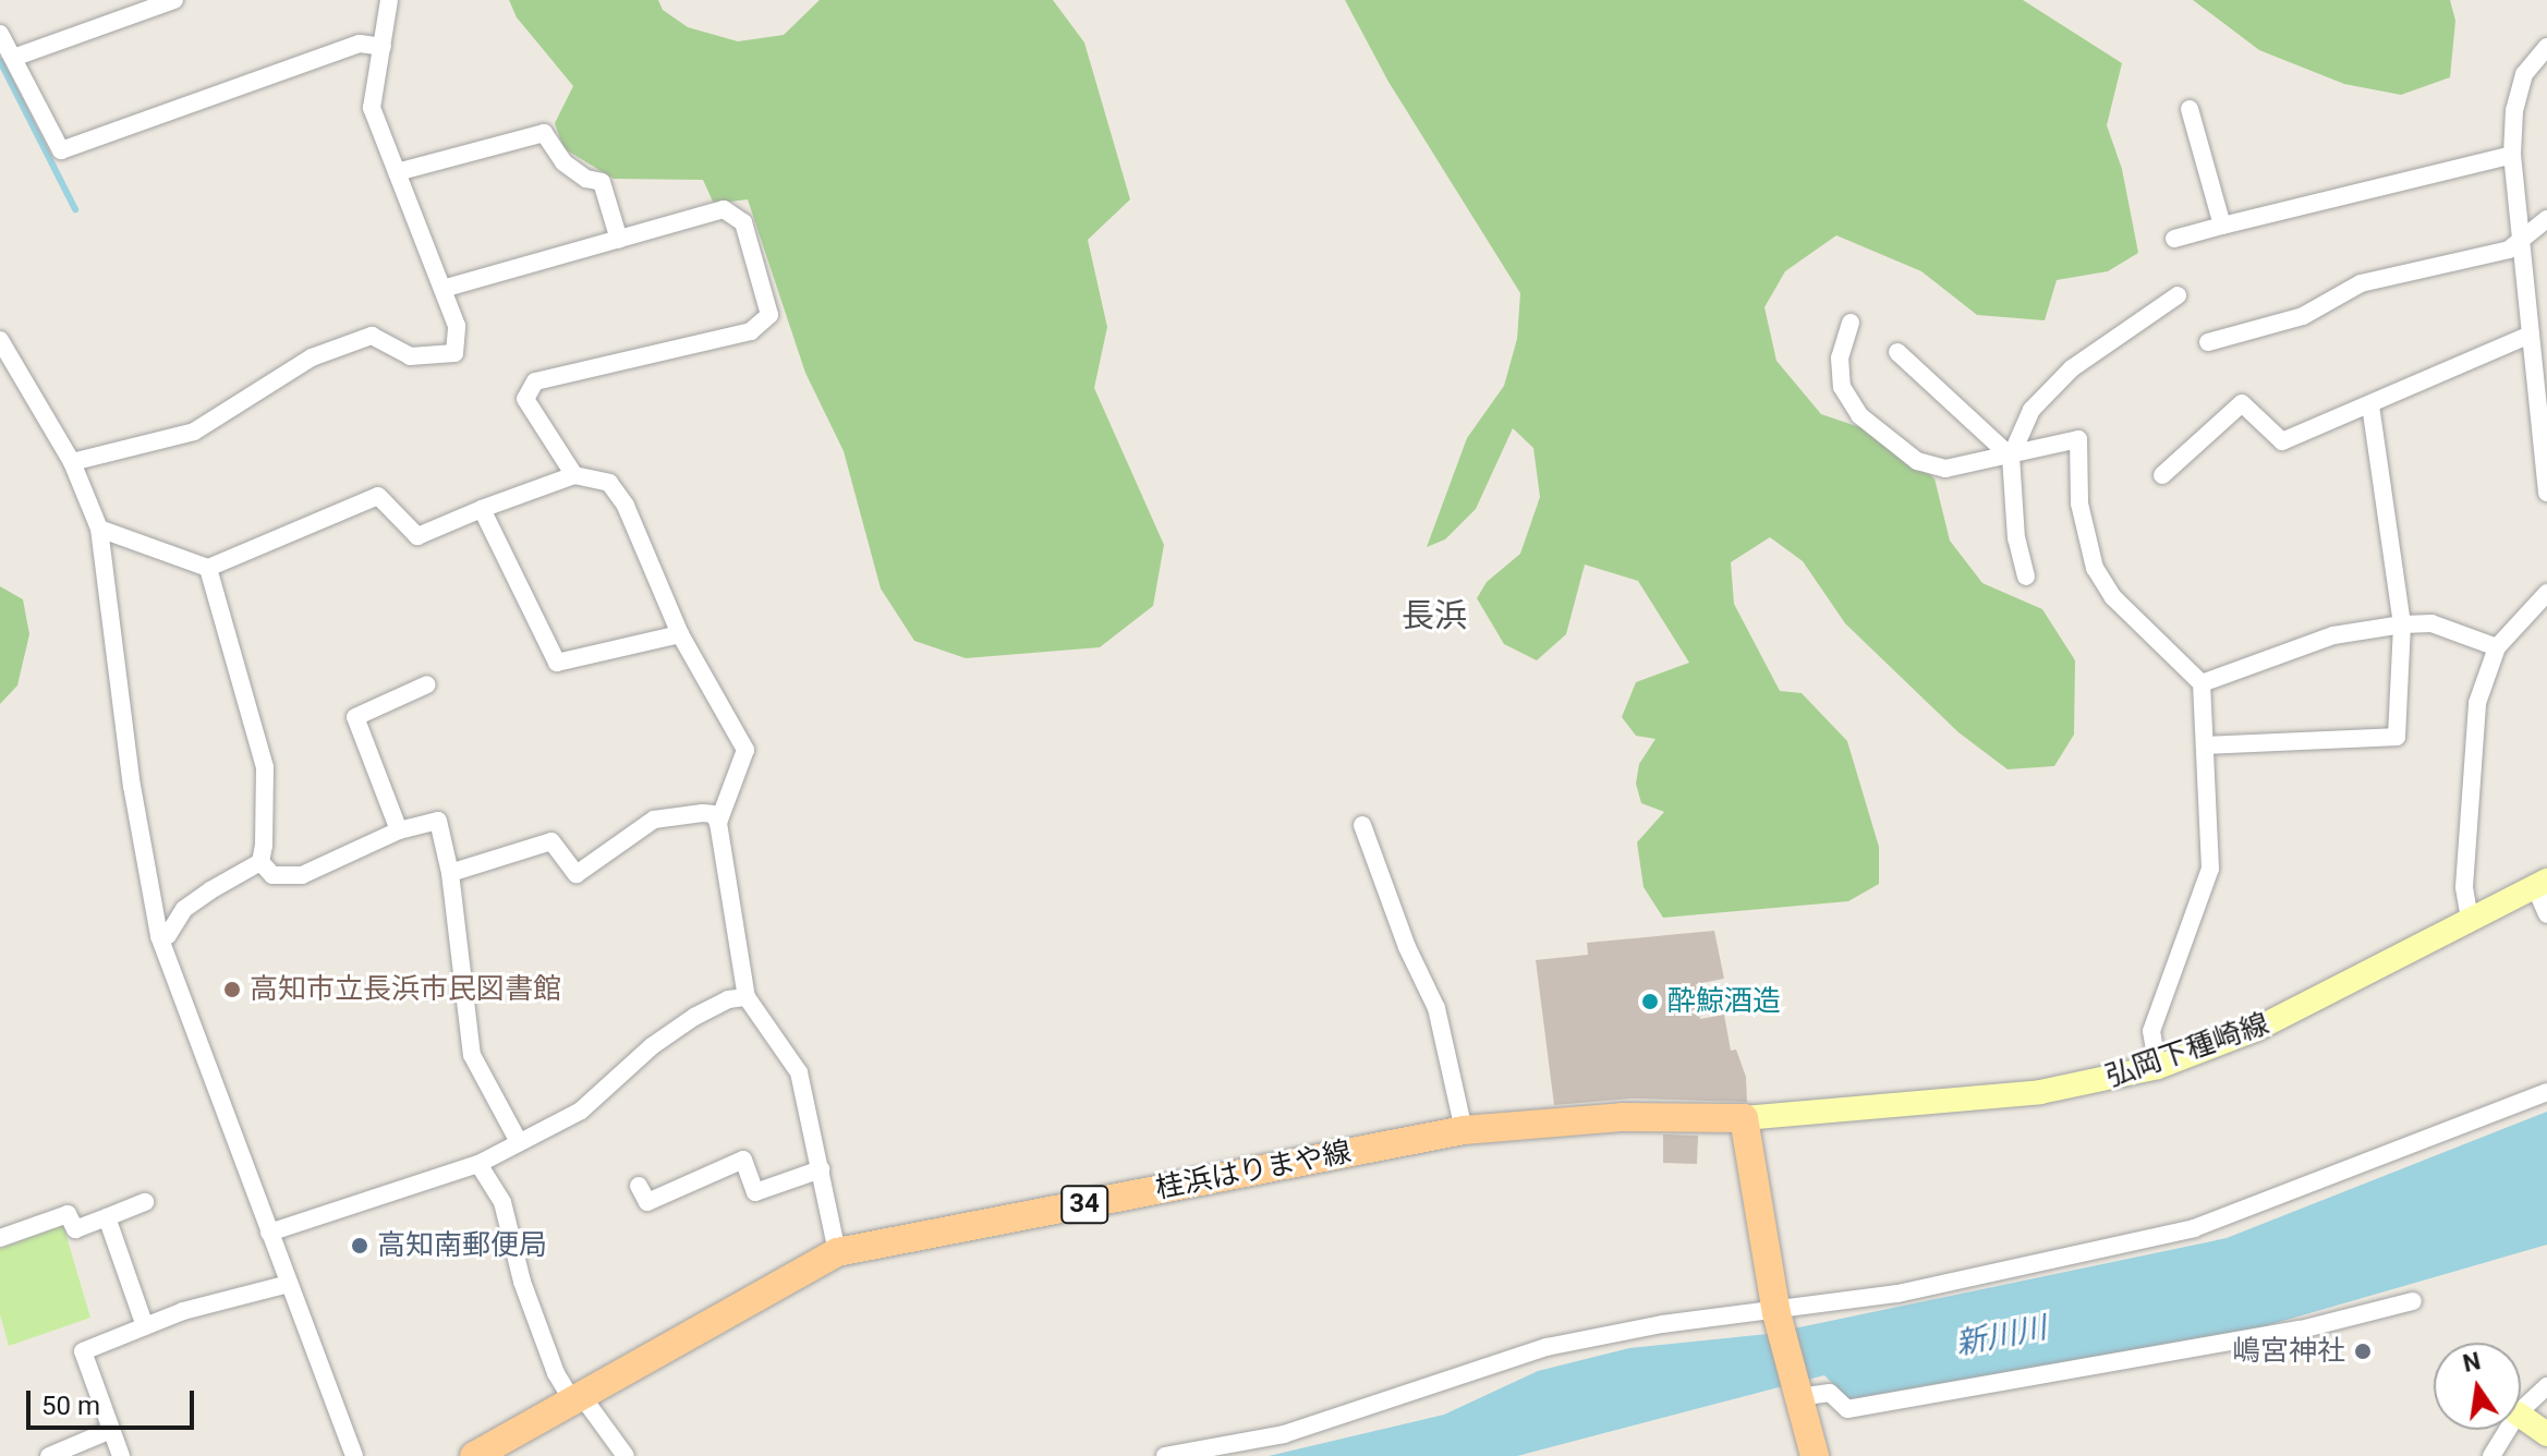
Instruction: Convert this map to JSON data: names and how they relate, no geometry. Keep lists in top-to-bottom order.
{
  "streets": {
    "main road": ["弘岡下種崎線", "桂浜はりまや線", "34"]
  },
  "crossings": [
    ["弘岡下種崎線", "桂浜はりまや線"]
  ],
  "districts": ["長浜"],
  "water": ["新川川"],
  "places": [
    "高知市立長浜市民図書館",
    "酔鯨酒造",
    "高知南郵便局",
    "嶋宮神社"
  ],
  "scale_bar": "50 m",
  "north": "top"
}
